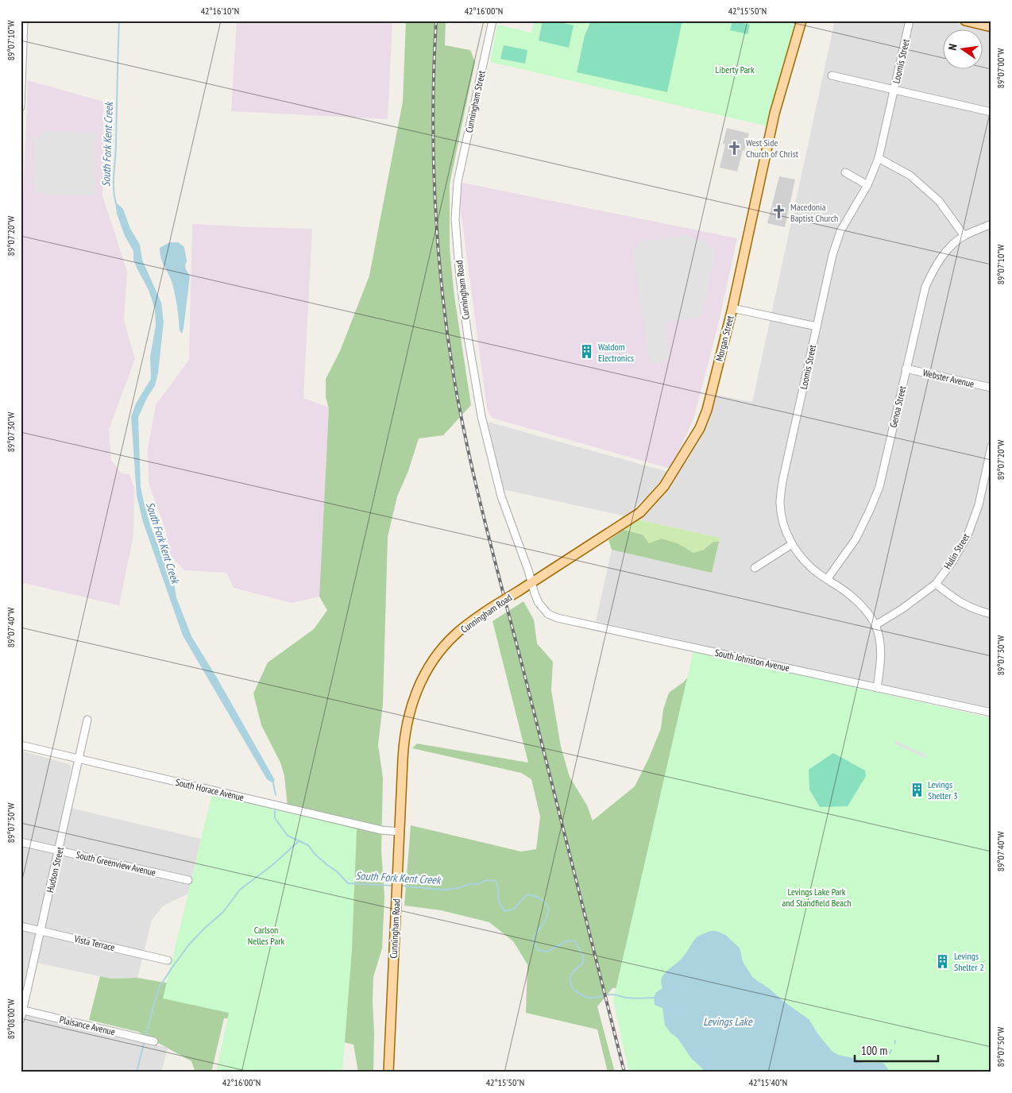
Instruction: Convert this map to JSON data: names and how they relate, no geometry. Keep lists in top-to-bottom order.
{
  "streets": {
    "main road": ["Cunningham Road", "Morgan Street"],
    "street": [
      "Loomis Street",
      "Cunningham Street",
      "Webster Avenue",
      "Genoa Street",
      "Hulin Street",
      "South Johnston Avenue",
      "South Horace Avenue",
      "South Greenview Avenue",
      "Hudson Street",
      "Vista Terrace",
      "Plaisance Avenue"
    ]
  },
  "crossings": [
    ["Loomis Street", "Genoa Street"],
    ["Loomis Street", "Hulin Street"],
    ["Loomis Street", "South Johnston Avenue"],
    ["Cunningham Street", "Cunningham Road"],
    ["Cunningham Road", "Morgan Street"],
    ["Cunningham Road", "South Johnston Avenue"],
    ["Cunningham Road", "South Horace Avenue"],
    ["Morgan Street", "South Johnston Avenue"],
    ["Webster Avenue", "Genoa Street"],
    ["South Horace Avenue", "Hudson Street"],
    ["South Greenview Avenue", "Hudson Street"],
    ["Hudson Street", "Vista Terrace"],
    ["Hudson Street", "Plaisance Avenue"]
  ],
  "water": ["South Fork Kent Creek", "Levings Lake"],
  "parks": ["Liberty Park", "Levings Lake Park and Standfield Beach", "Carlson Nelles Park"],
  "places": {
    "church": ["West Side Church of Christ", "Macedonia Baptist Church"],
    "building": ["Waldom Electronics", "Levings Shelter 3", "Levings Shelter 2"]
  },
  "scale_bar": "100 m",
  "north": "left",
  "coordinates": [
    "42°16'10\"N",
    "42°16'00\"N",
    "42°15'50\"N",
    "89°07'10\"W",
    "89°07'00\"W",
    "89°07'20\"W",
    "89°07'30\"W",
    "89°07'40\"W",
    "89°07'50\"W",
    "89°08'00\"W",
    "42°15'40\"N"
  ]
}
